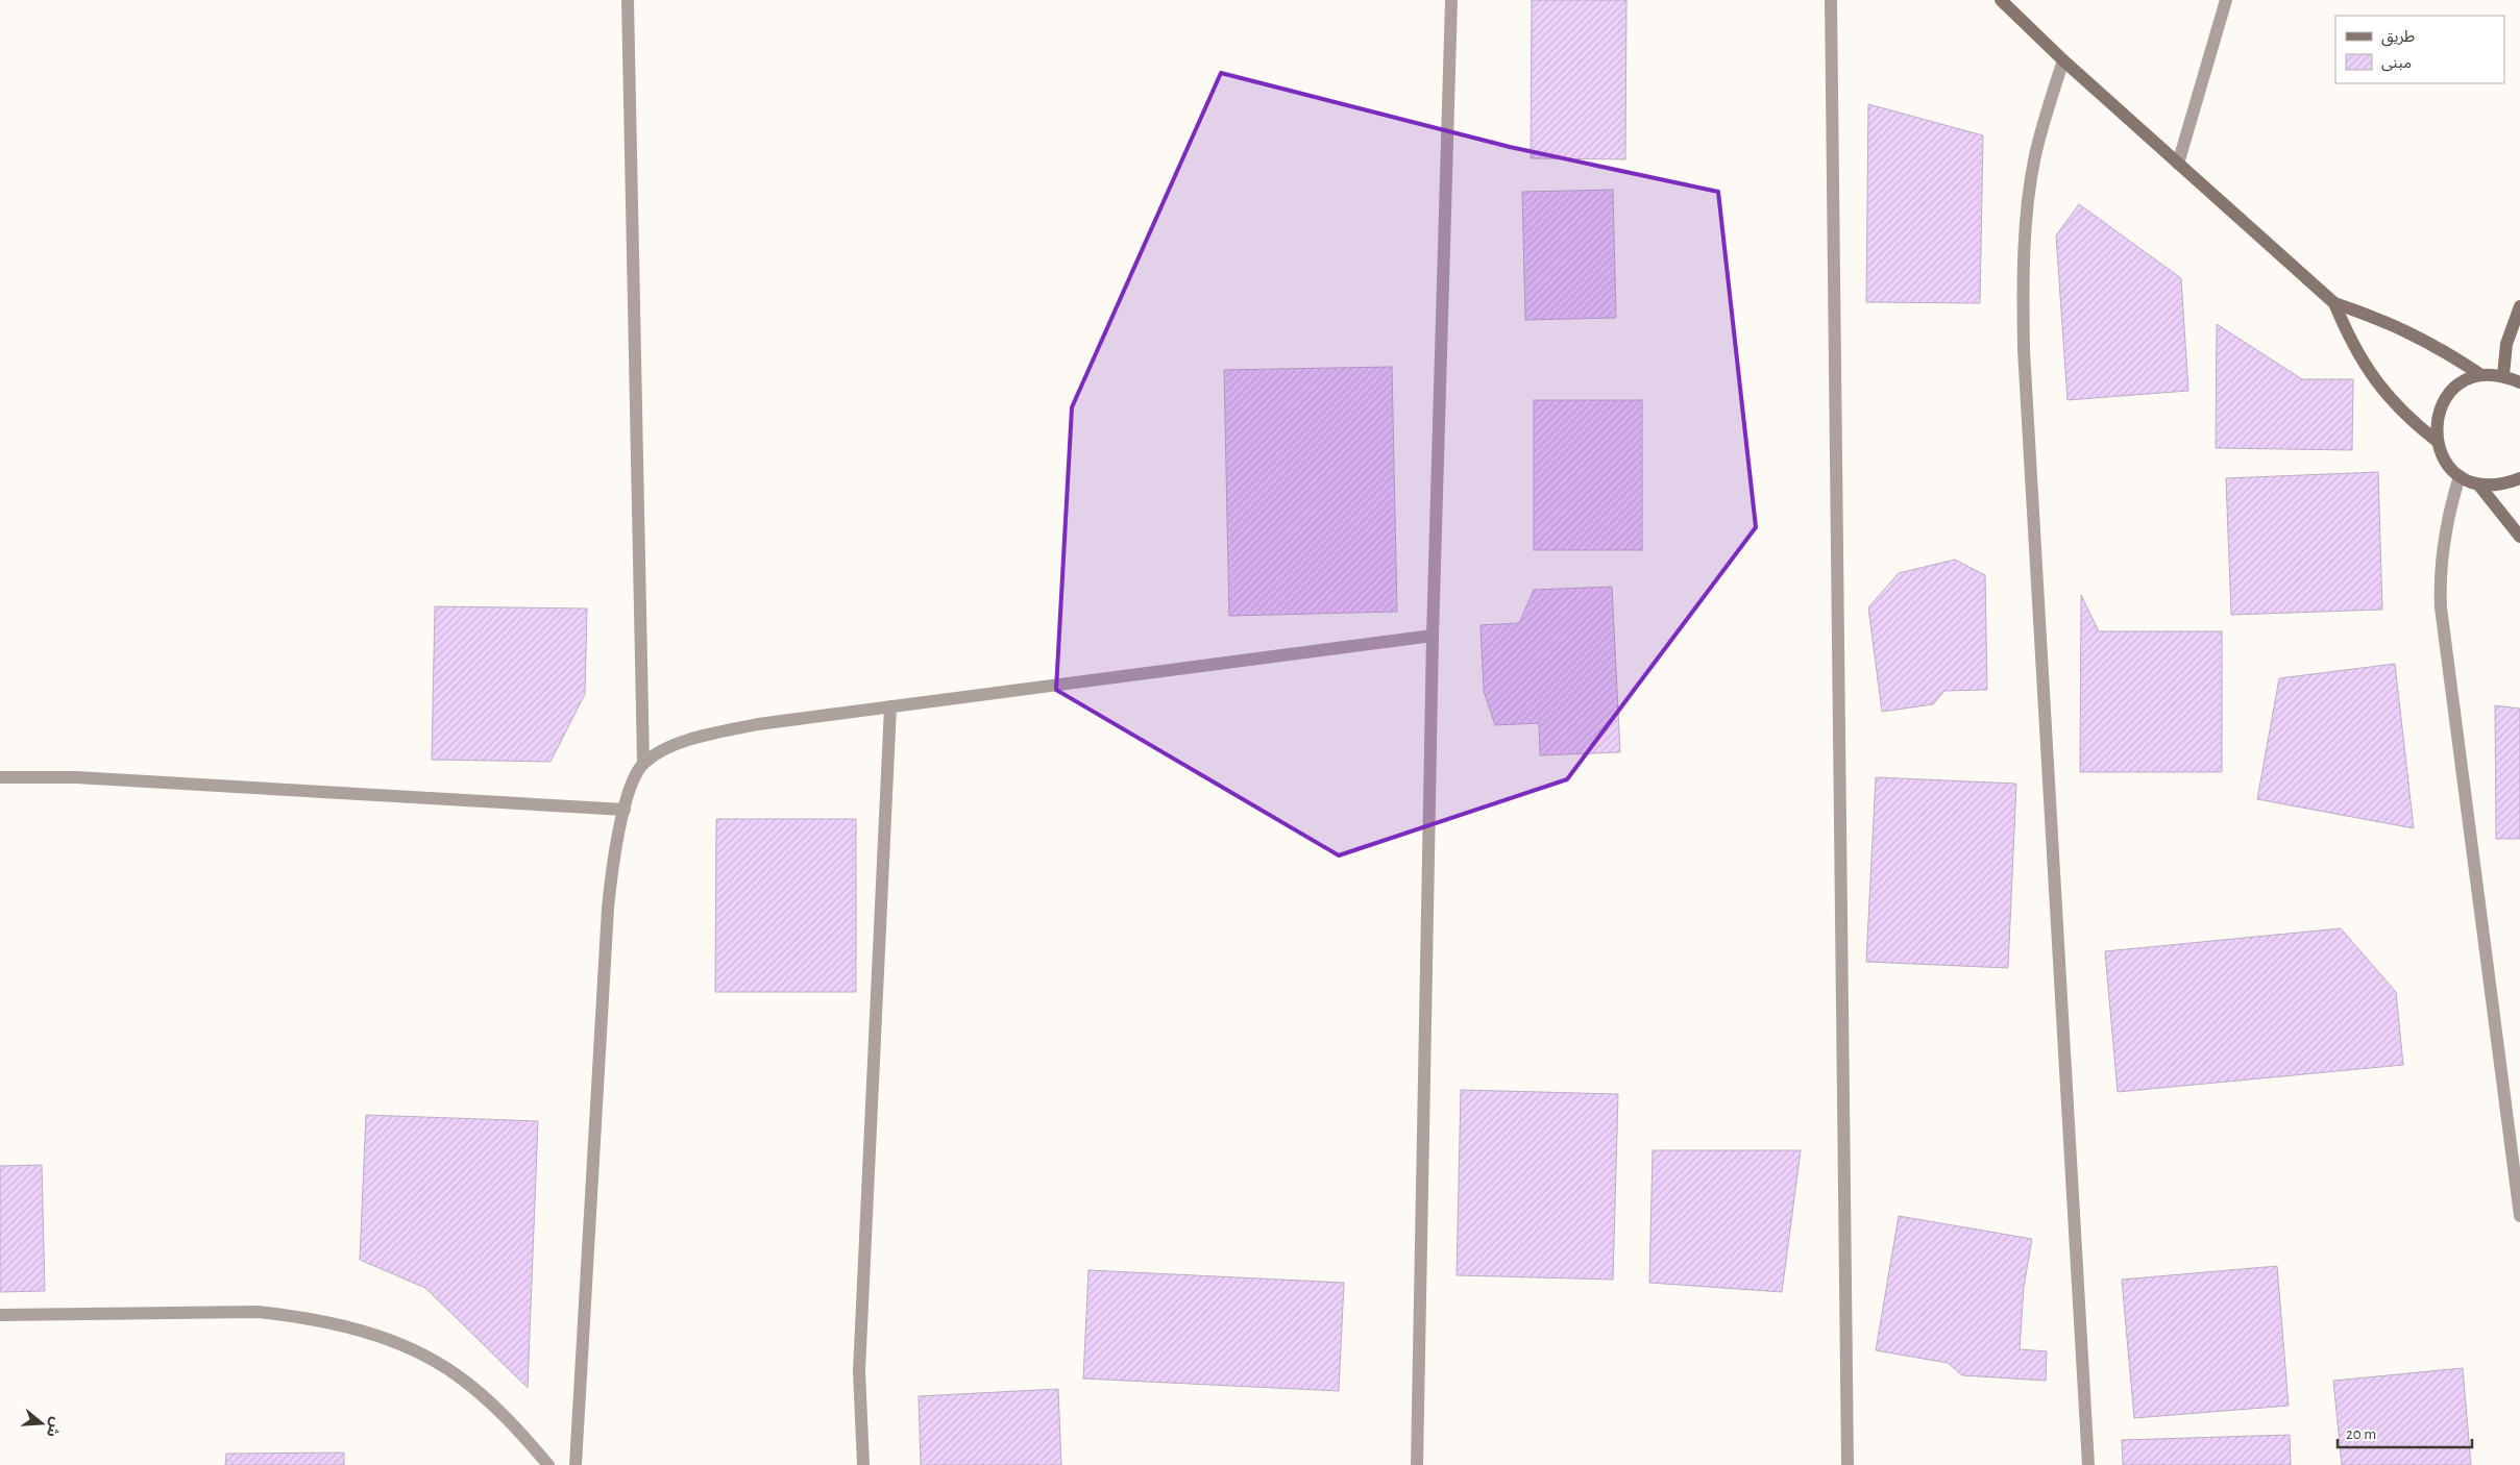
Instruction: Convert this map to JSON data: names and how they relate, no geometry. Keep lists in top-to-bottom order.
{
  "legend": ["طريق", "مبنى"],
  "scale_bar": "20 m",
  "north": "right"
}
